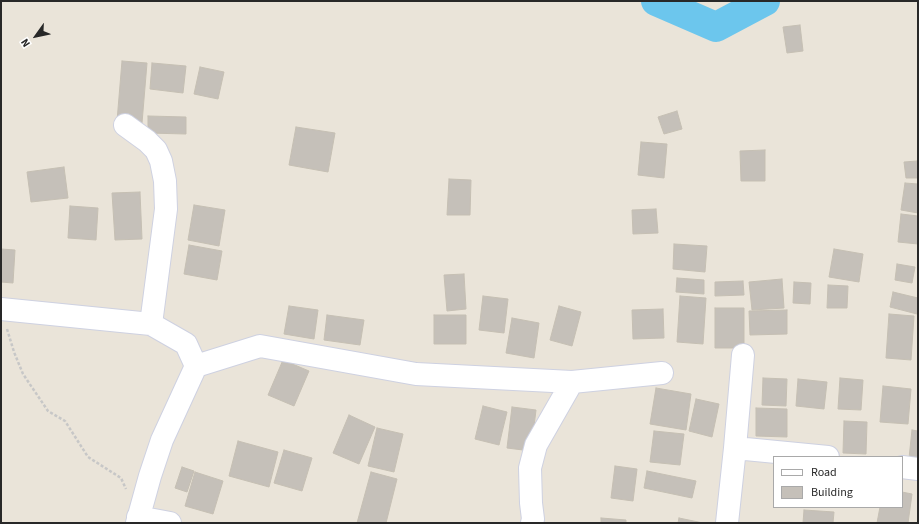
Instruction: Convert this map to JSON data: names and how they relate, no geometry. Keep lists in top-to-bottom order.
{
  "legend": ["Road", "Building"],
  "north": "bottom left"
}
